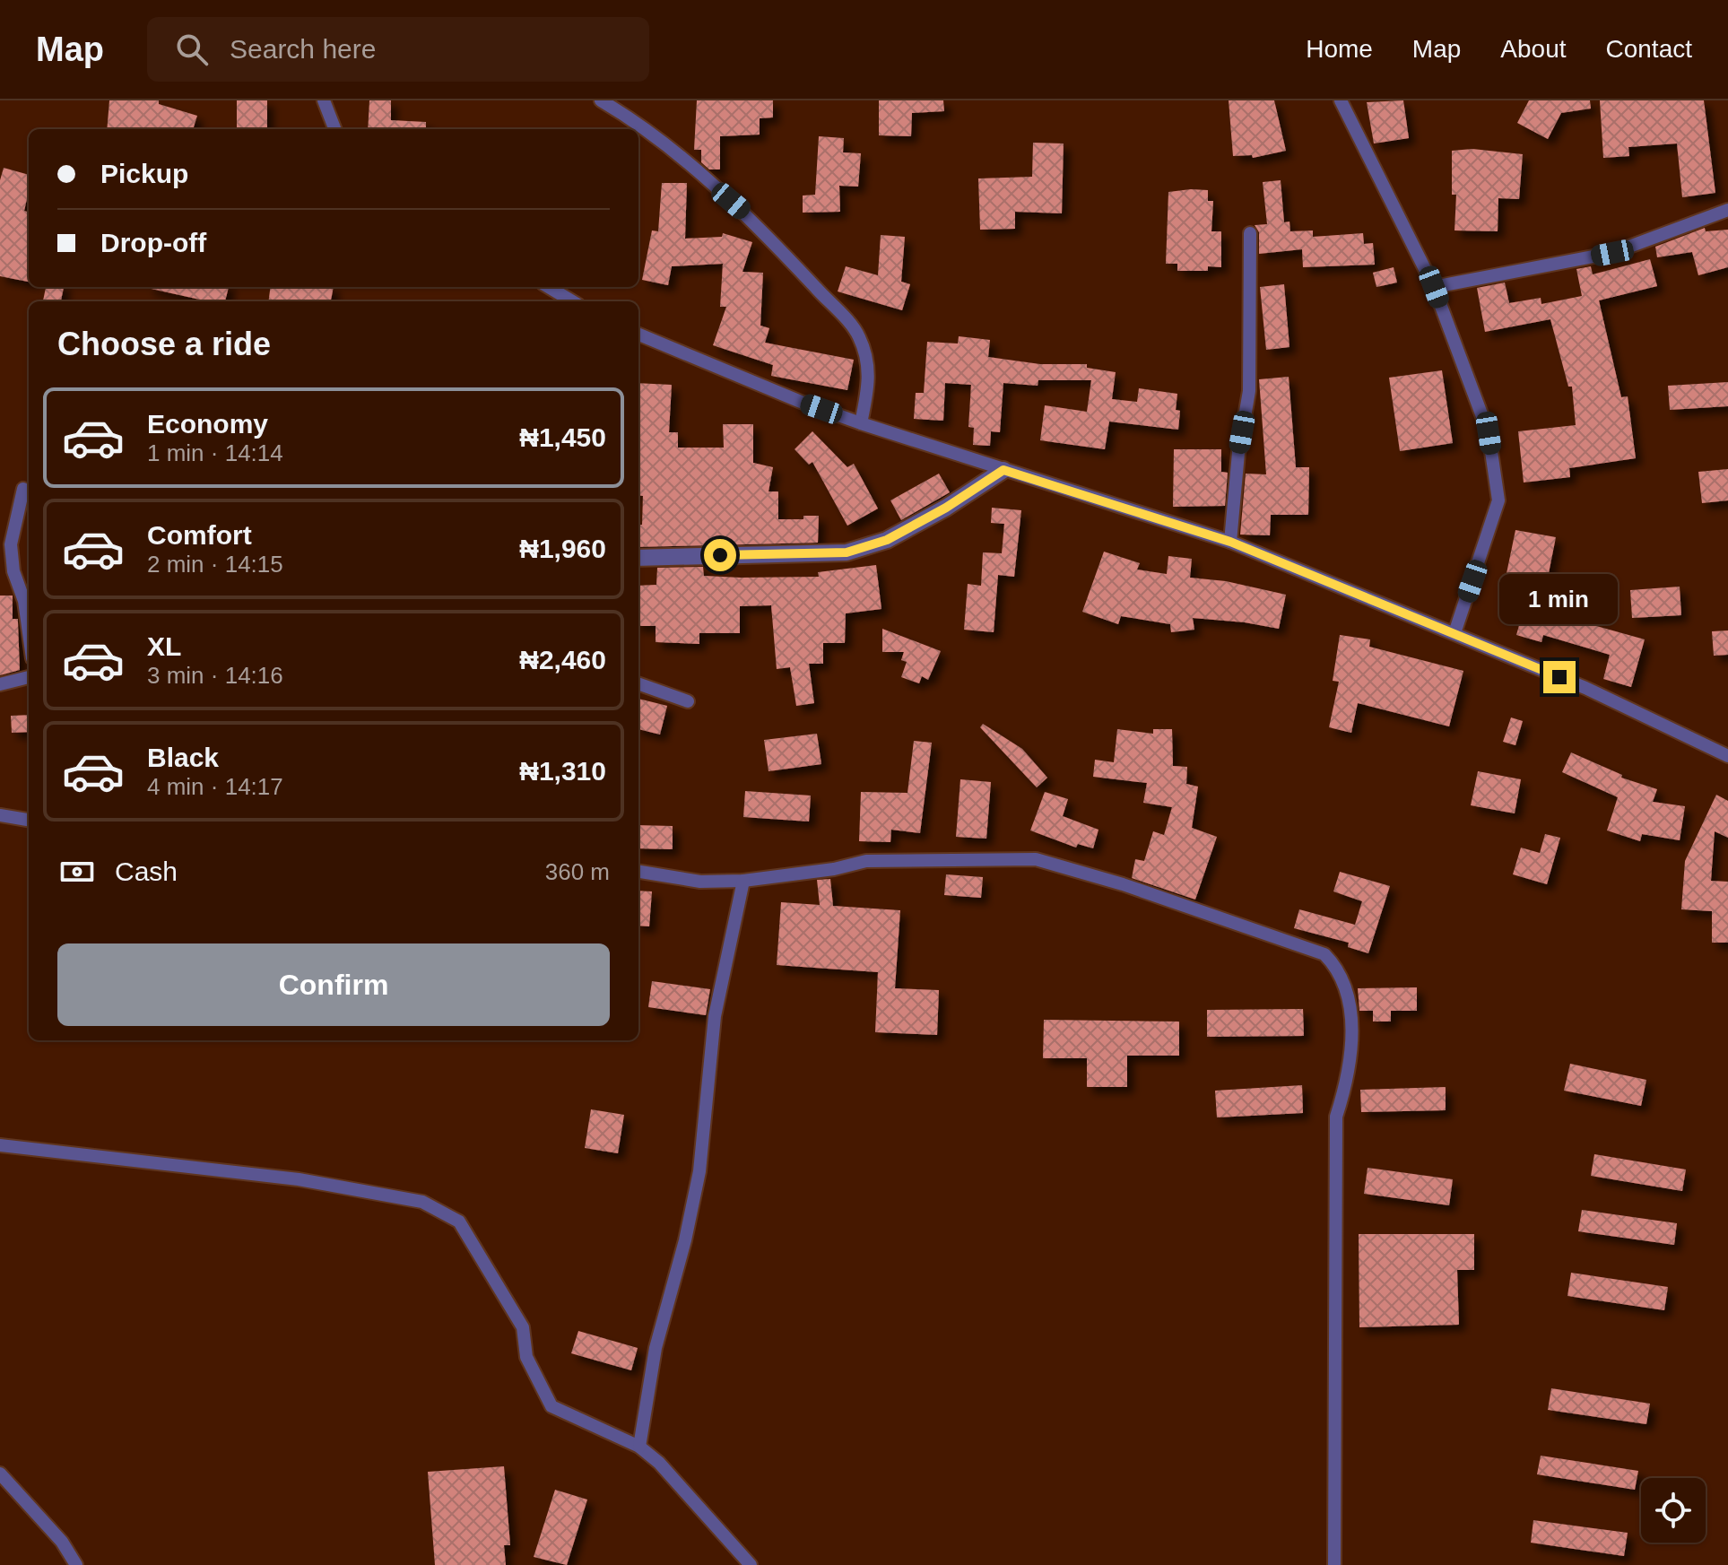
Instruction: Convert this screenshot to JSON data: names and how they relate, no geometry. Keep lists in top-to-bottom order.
{
  "page": {
    "header": "Map",
    "search": "Search here",
    "nav": [
      "Home",
      "Map",
      "About",
      "Contact"
    ],
    "banner": ["Pickup", "Drop-off"],
    "heading": "Choose a ride",
    "list": [
      {
        "name": "Economy",
        "note": "1 min · 14:14",
        "value": "₦1,450"
      },
      {
        "name": "Comfort",
        "note": "2 min · 14:15",
        "value": "₦1,960"
      },
      {
        "name": "XL",
        "note": "3 min · 14:16",
        "value": "₦2,460"
      },
      {
        "name": "Black",
        "note": "4 min · 14:17",
        "value": "₦1,310"
      }
    ],
    "bubble": "1 min",
    "pay": ["Cash", "360 m"],
    "buttons": "Confirm"
  }
}
